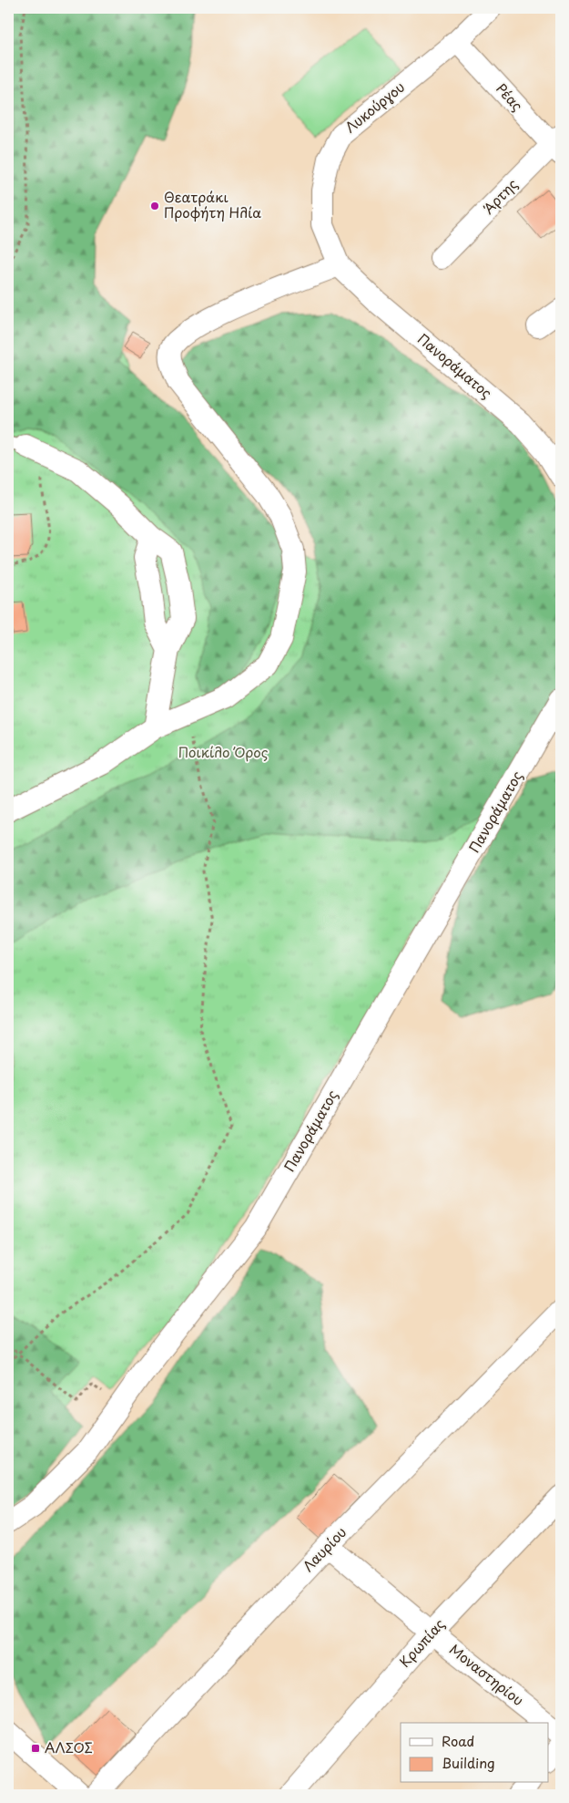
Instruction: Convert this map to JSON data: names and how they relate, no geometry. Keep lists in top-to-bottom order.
{
  "streets": {
    "street": [
      "Ρέας",
      "Λυκούργου",
      "Άρτης",
      "Πανοράματος",
      "Λαυρίου",
      "Κρωπίας",
      "Μοναστηρίου"
    ]
  },
  "crossings": [
    ["Ρέας", "Λυκούργου"],
    ["Ρέας", "Άρτης"],
    ["Λυκούργου", "Πανοράματος"],
    ["Λαυρίου", "Μοναστηρίου"],
    ["Κρωπίας", "Μοναστηρίου"]
  ],
  "parks": ["Ποικίλο Όρος"],
  "places": {
    "other": ["Θεατράκι Προφήτη Ηλία"],
    "transit": ["ΑΛΣΟΣ"]
  },
  "legend": ["Road", "Building"]
}
